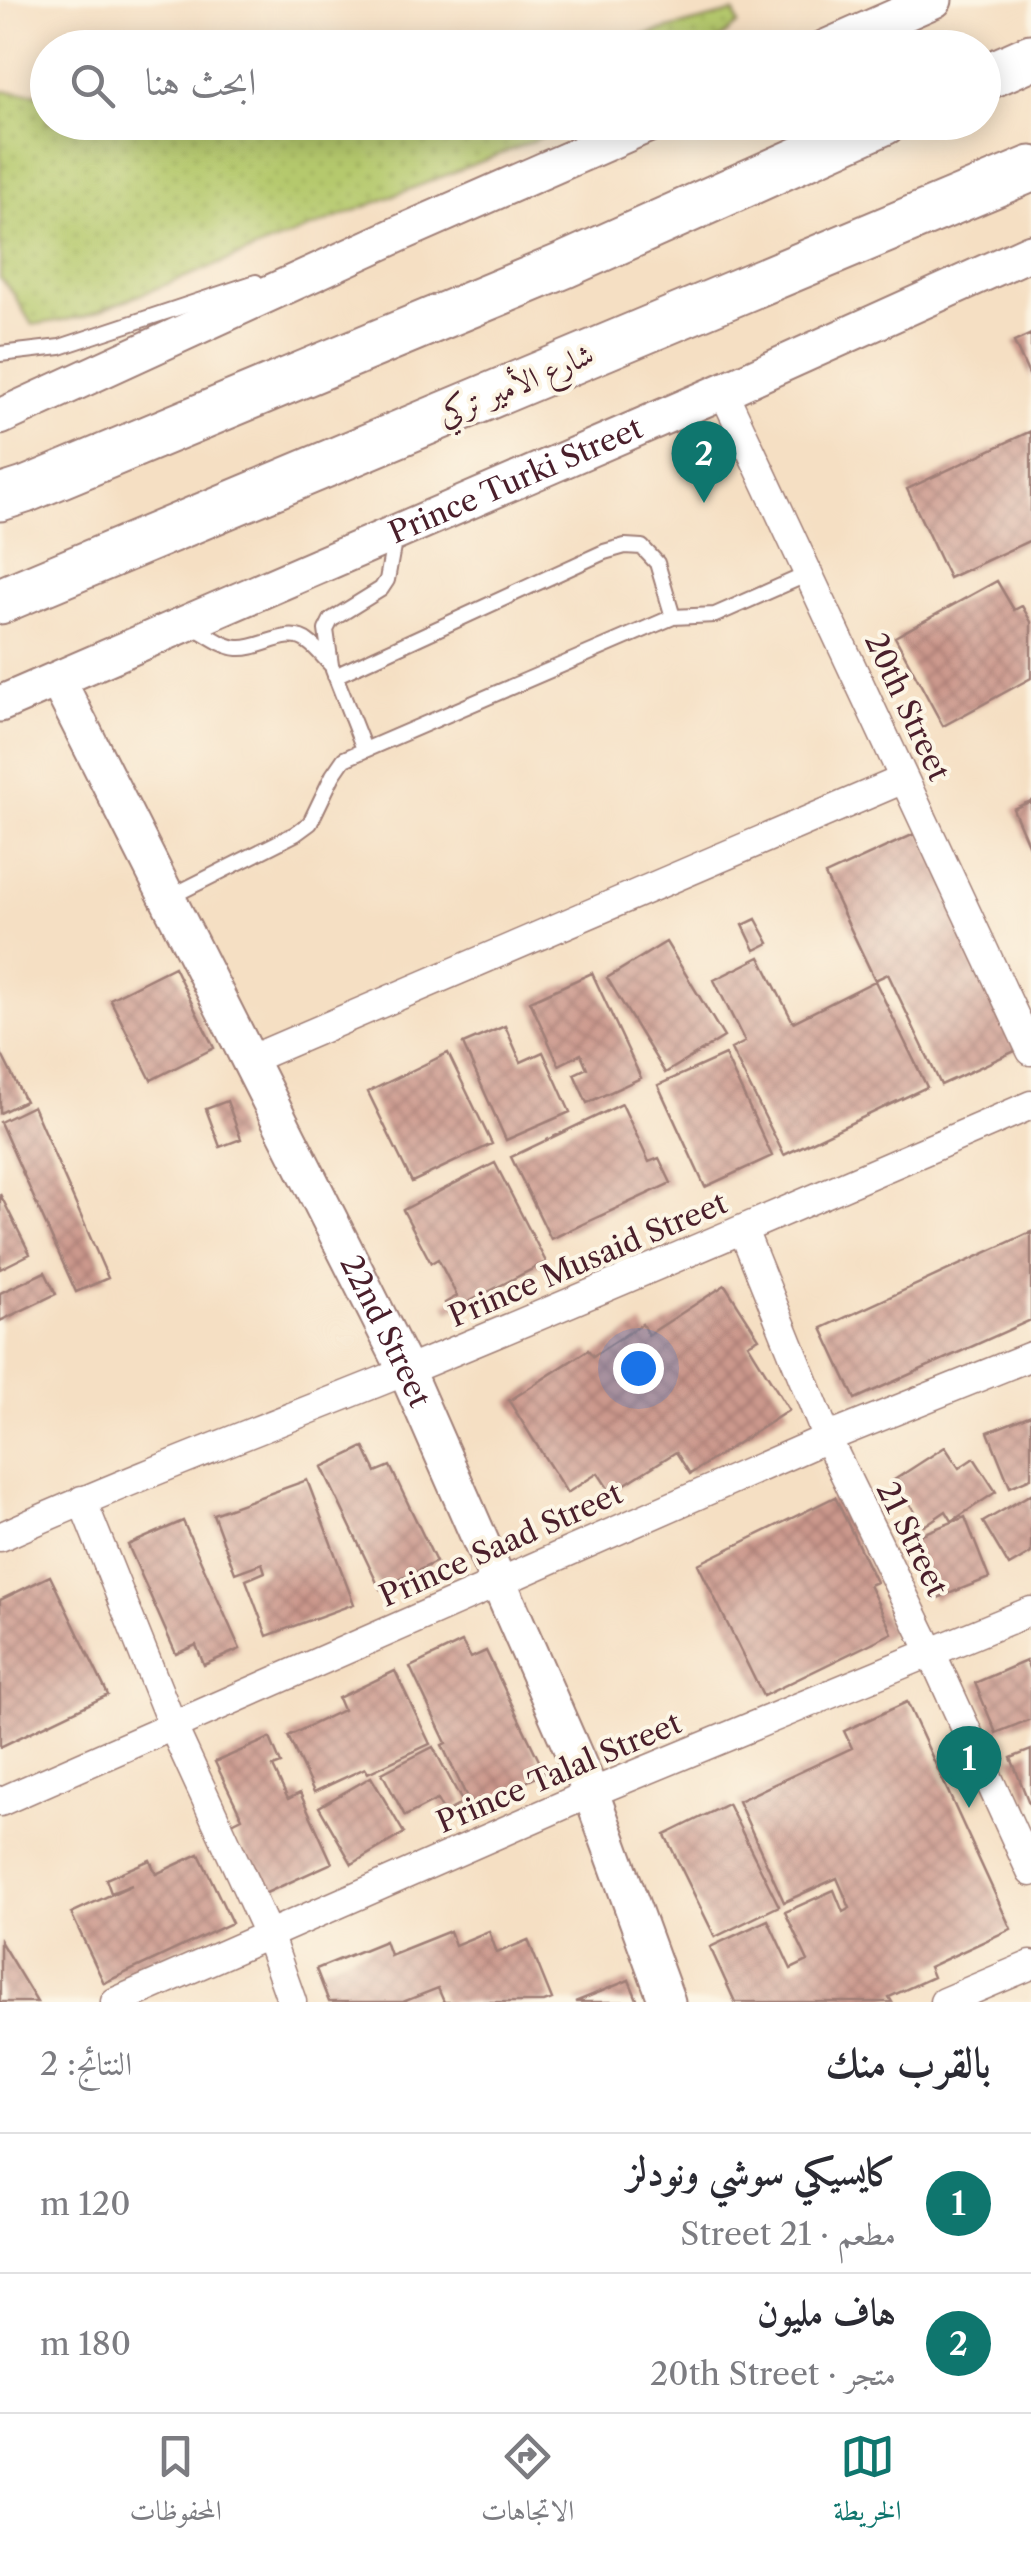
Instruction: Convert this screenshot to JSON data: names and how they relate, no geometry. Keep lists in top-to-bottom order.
{
  "streets": {
    "main road": ["شارع الأمير تركي"],
    "street": [
      "Prince Turki Street",
      "20th Street",
      "Prince Musaid Street",
      "22nd Street",
      "21 Street",
      "Prince Saad Street",
      "Prince Talal Street"
    ]
  },
  "crossings": [
    ["Prince Turki Street", "20th Street"],
    ["Prince Turki Street", "22nd Street"],
    ["Prince Musaid Street", "22nd Street"],
    ["Prince Musaid Street", "21 Street"],
    ["22nd Street", "Prince Saad Street"],
    ["22nd Street", "Prince Talal Street"],
    ["21 Street", "Prince Saad Street"],
    ["21 Street", "Prince Talal Street"]
  ],
  "page": {
    "search": "ابحث هنا",
    "pins": ["2", "1"],
    "heading": ["بالقرب منك", "النتائج: 2"],
    "list": [
      {
        "mark": "1",
        "name": "كايسيكي سوشي ونودلز",
        "note": "مطعم · 21 Street",
        "value": "120 m"
      },
      {
        "mark": "2",
        "name": "هاف مليون",
        "note": "متجر · 20th Street",
        "value": "180 m"
      }
    ],
    "nav": ["الخريطة", "الاتجاهات", "المحفوظات"]
  }
}
